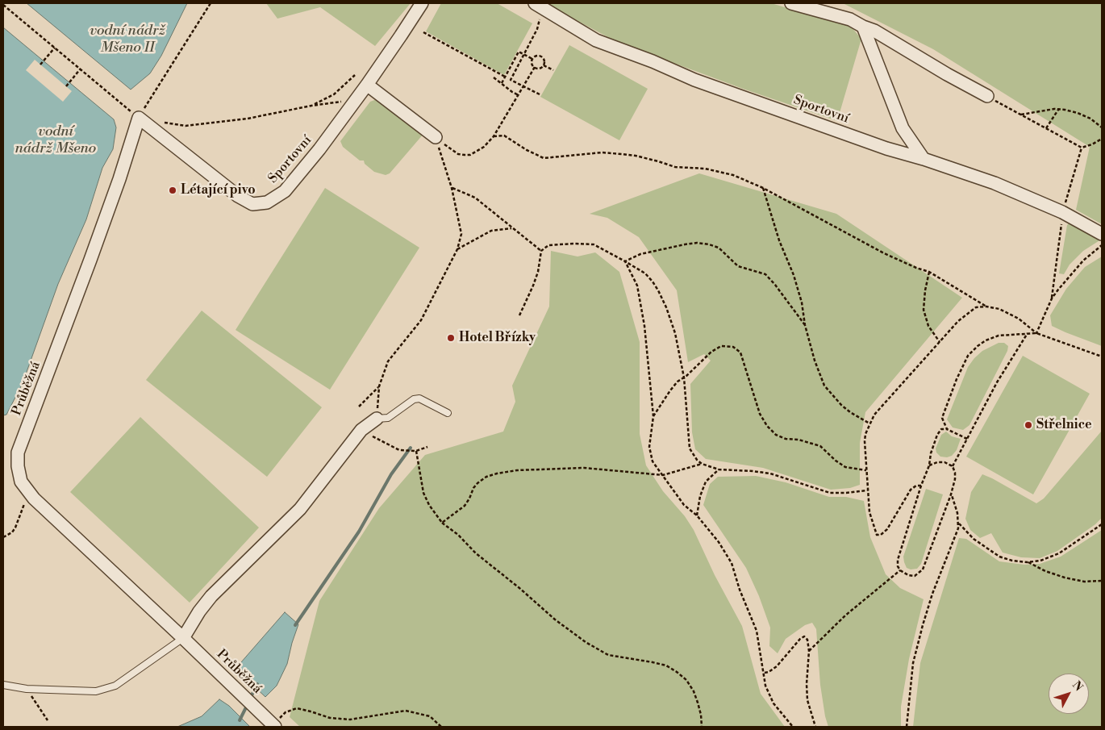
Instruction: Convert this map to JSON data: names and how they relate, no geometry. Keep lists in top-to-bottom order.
{
  "streets": {
    "street": ["Sportovní", "Průběžná"]
  },
  "crossings": [
    ["Sportovní", "Průběžná"]
  ],
  "water": ["vodní nádrž Mšeno II", "vodní nádrž Mšeno"],
  "places": ["Létající pivo", "Hotel Břízky", "Střelnice"],
  "north": "top right"
}
